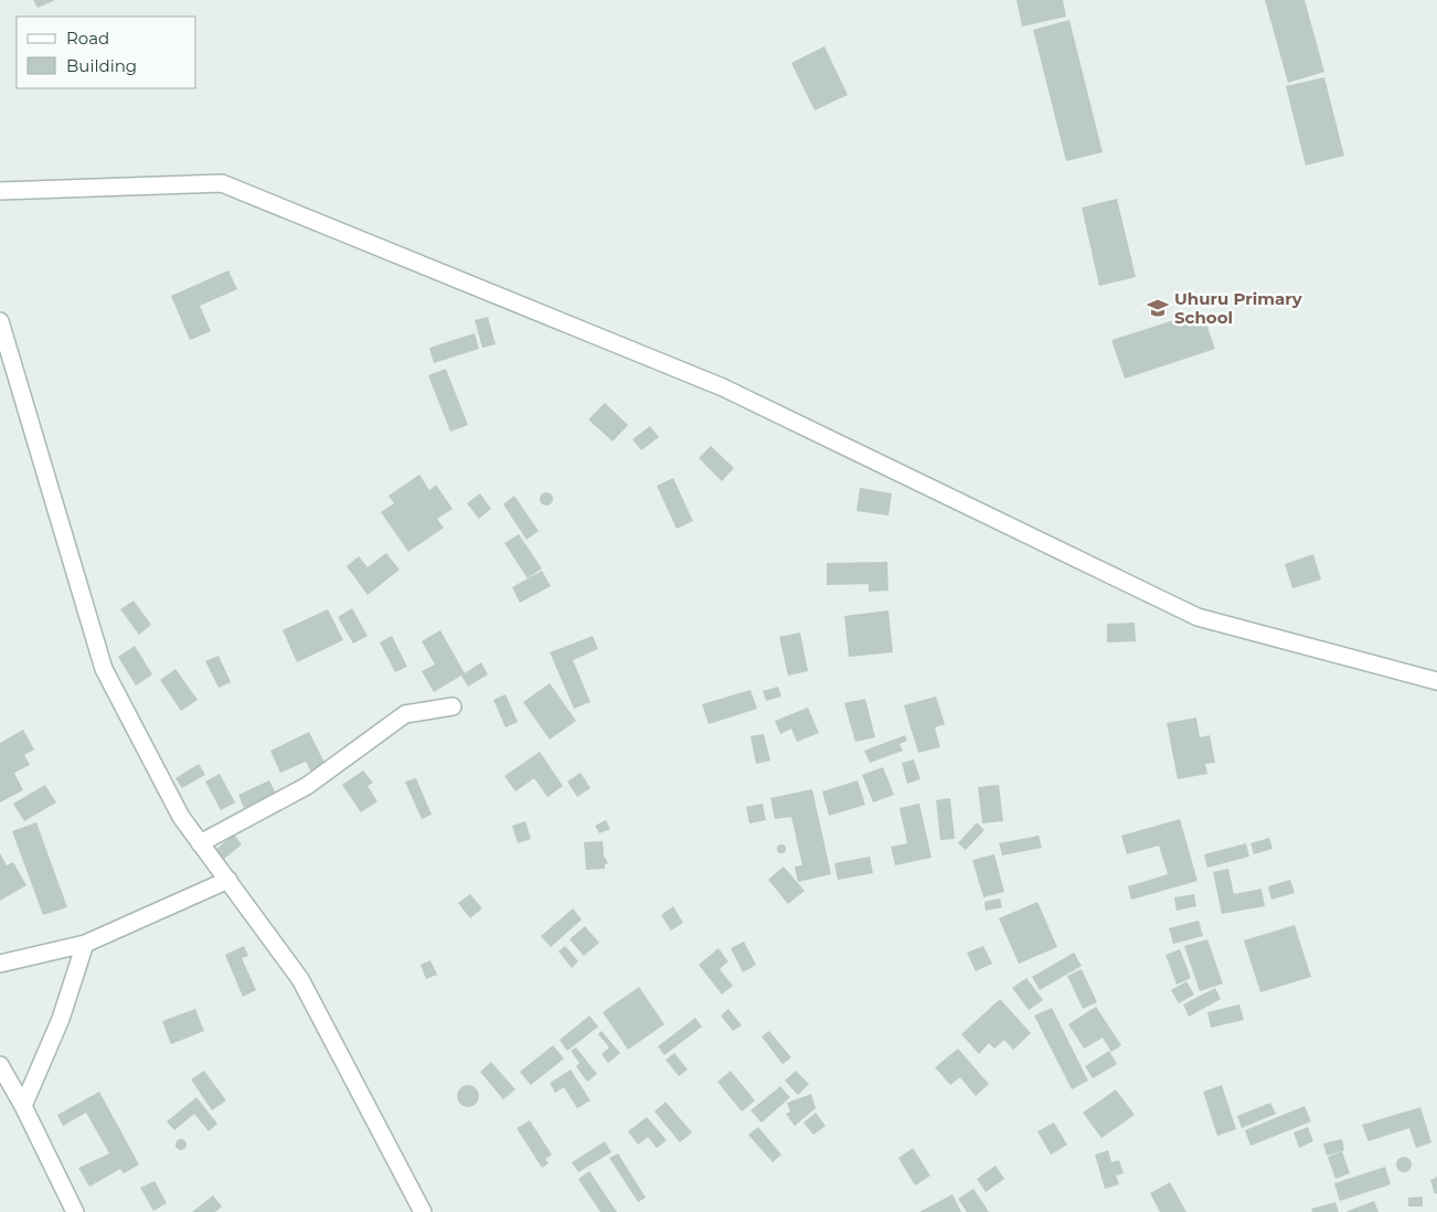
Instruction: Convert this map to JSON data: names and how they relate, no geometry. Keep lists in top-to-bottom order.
{
  "places": {
    "school or university": ["Uhuru Primary School"]
  },
  "legend": ["Road", "Building"]
}
